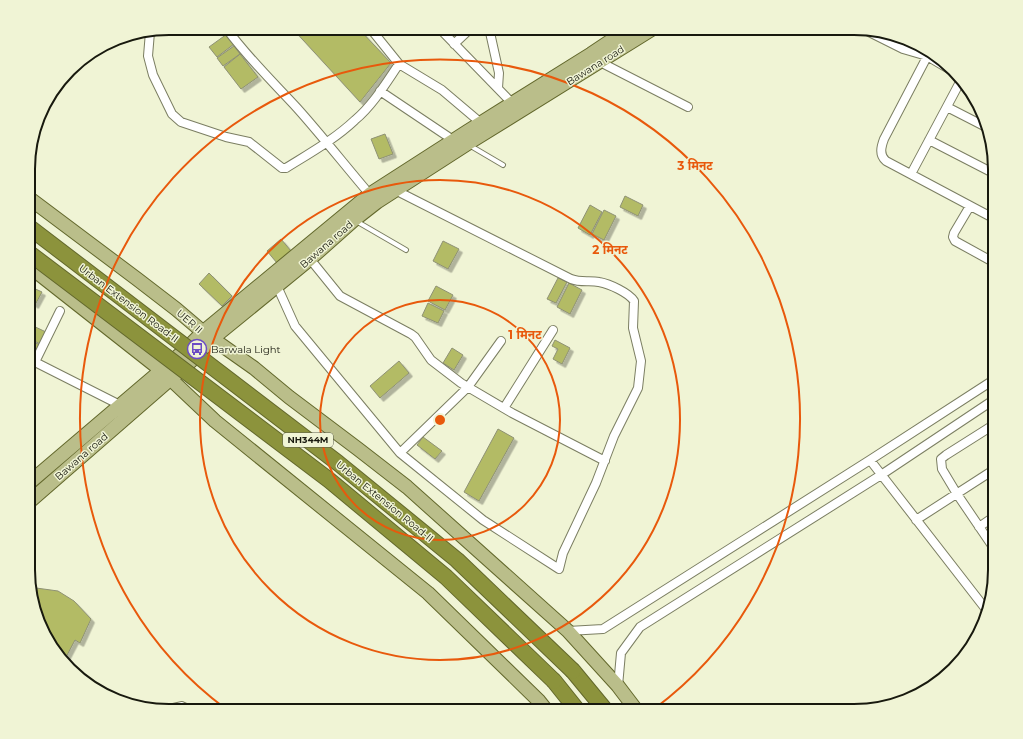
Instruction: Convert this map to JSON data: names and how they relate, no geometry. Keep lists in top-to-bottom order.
{
  "streets": {
    "highway": ["Urban Extension Road-II", "NH344M"],
    "main road": ["Bawana road", "UER II"]
  },
  "crossings": [
    ["Bawana road", "UER II"]
  ],
  "places": {
    "bus stop": ["Barwala Light"]
  },
  "rings": ["3 मिनट", "2 मिनट", "1 मिनट"]
}
